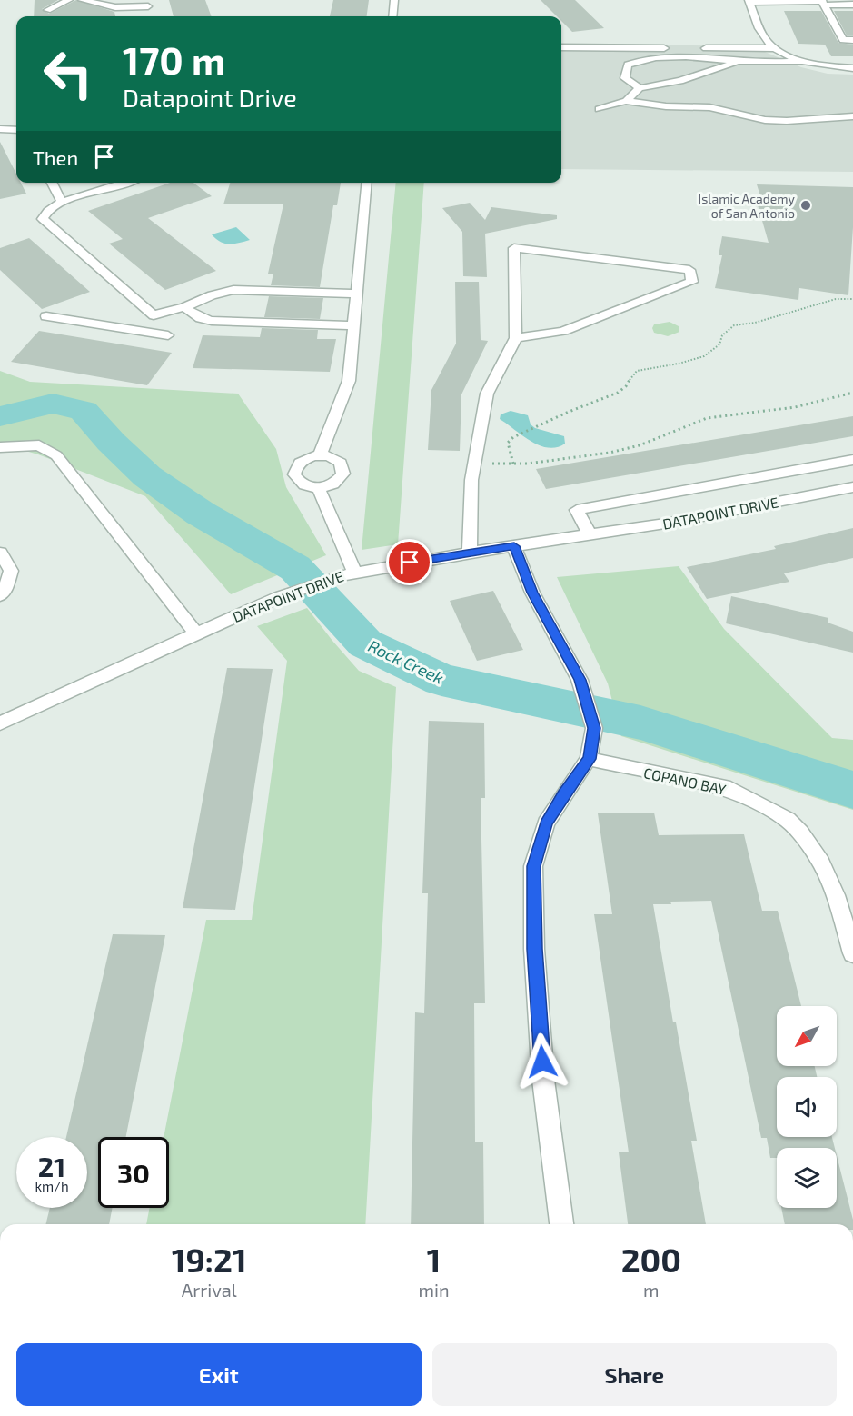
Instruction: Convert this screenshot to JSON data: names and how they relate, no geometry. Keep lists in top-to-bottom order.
{
  "streets": {
    "street": ["DATAPOINT DRIVE", "COPANO BAY"]
  },
  "water": ["Rock Creek"],
  "places": ["Islamic Academy of San Antonio"],
  "north": "bottom left",
  "page": {
    "turn": ["170 m", "Datapoint Drive"],
    "then": "Then",
    "speed": "21 km/h",
    "limit": "30",
    "eta": [
      "19:21",
      "Arrival",
      "1",
      "min",
      "200",
      "m"
    ],
    "buttons": ["Exit", "Share"]
  }
}
